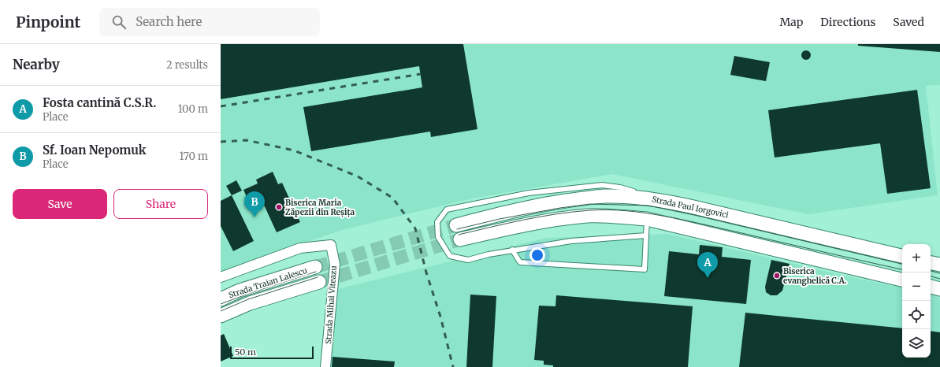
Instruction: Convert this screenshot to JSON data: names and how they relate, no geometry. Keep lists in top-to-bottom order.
{
  "streets": {
    "main road": ["Strada Paul Iorgovici", "Strada Traian Lalescu"],
    "street": ["Strada Mihai Viteazu"]
  },
  "places": ["Biserica Maria Zăpezii din Reșița", "Biserica evanghelică C.A."],
  "scale_bar": "50 m",
  "page": {
    "header": "Pinpoint",
    "search": "Search here",
    "nav": ["Map", "Directions", "Saved"],
    "heading": ["Nearby", "2 results"],
    "list": [
      {
        "mark": "A",
        "name": "Fosta cantină C.S.R.",
        "note": "Place",
        "value": "100 m"
      },
      {
        "mark": "B",
        "name": "Sf. Ioan Nepomuk",
        "note": "Place",
        "value": "170 m"
      }
    ],
    "buttons": ["Save", "Share"],
    "pins": ["B", "A"],
    "map_buttons": ["+", "−"],
    "scale": "50 m"
  }
}
